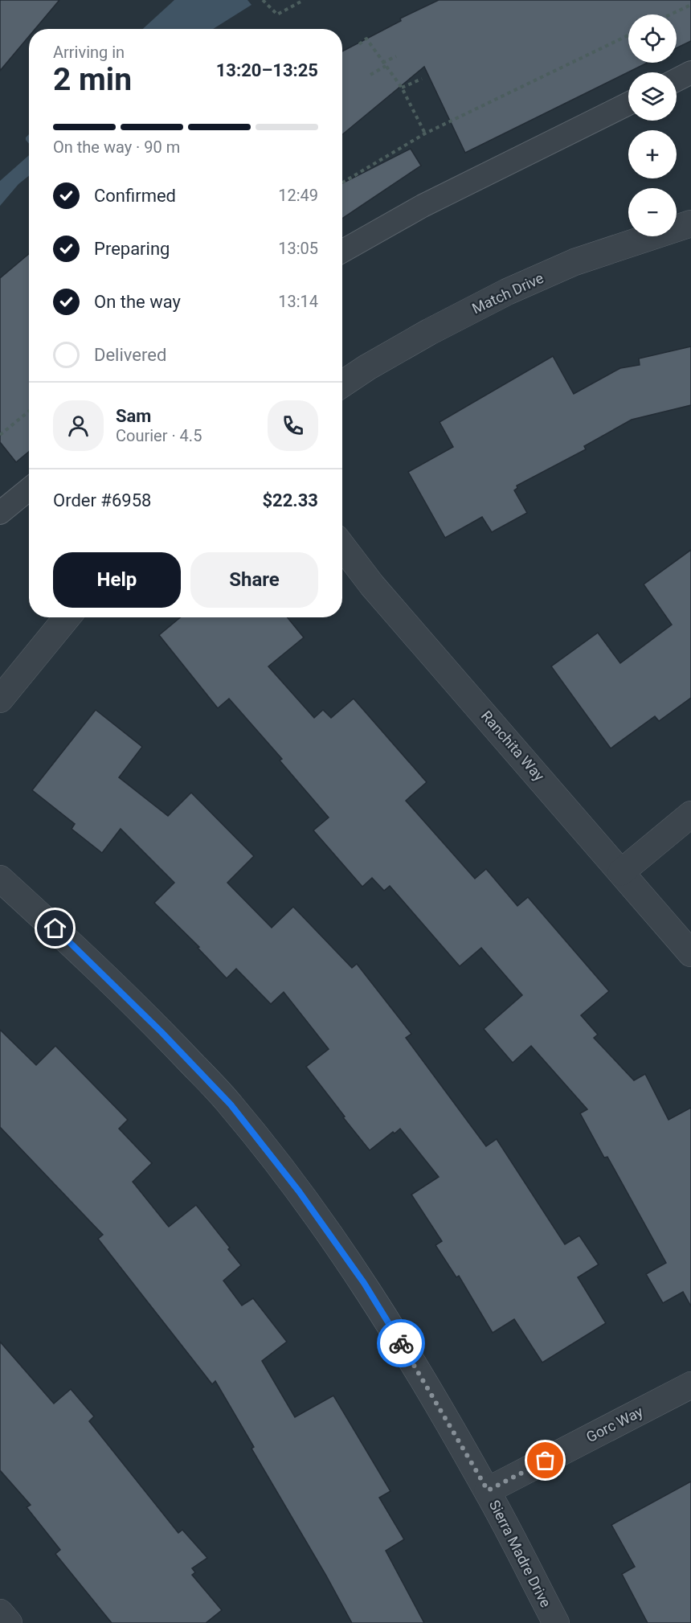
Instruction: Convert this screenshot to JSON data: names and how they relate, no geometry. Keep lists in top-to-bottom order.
{
  "streets": {
    "street": [
      "Match Drive",
      "Ranchita Way",
      "Gorc Way",
      "Sierra Madre Drive"
    ]
  },
  "crossings": [
    ["Gorc Way", "Sierra Madre Drive"]
  ],
  "page": {
    "map_buttons": ["+", "−"],
    "heading": ["2 min", "Arriving in", "13:20–13:25"],
    "panel": [
      "Sam",
      "Courier · 4.5",
      "Order #6958",
      "$22.33"
    ],
    "bar": "On the way · 90 m",
    "list": [
      ["Confirmed", "12:49"],
      ["Preparing", "13:05"],
      ["On the way", "13:14"],
      "Delivered"
    ],
    "buttons": ["Help", "Share"]
  }
}
